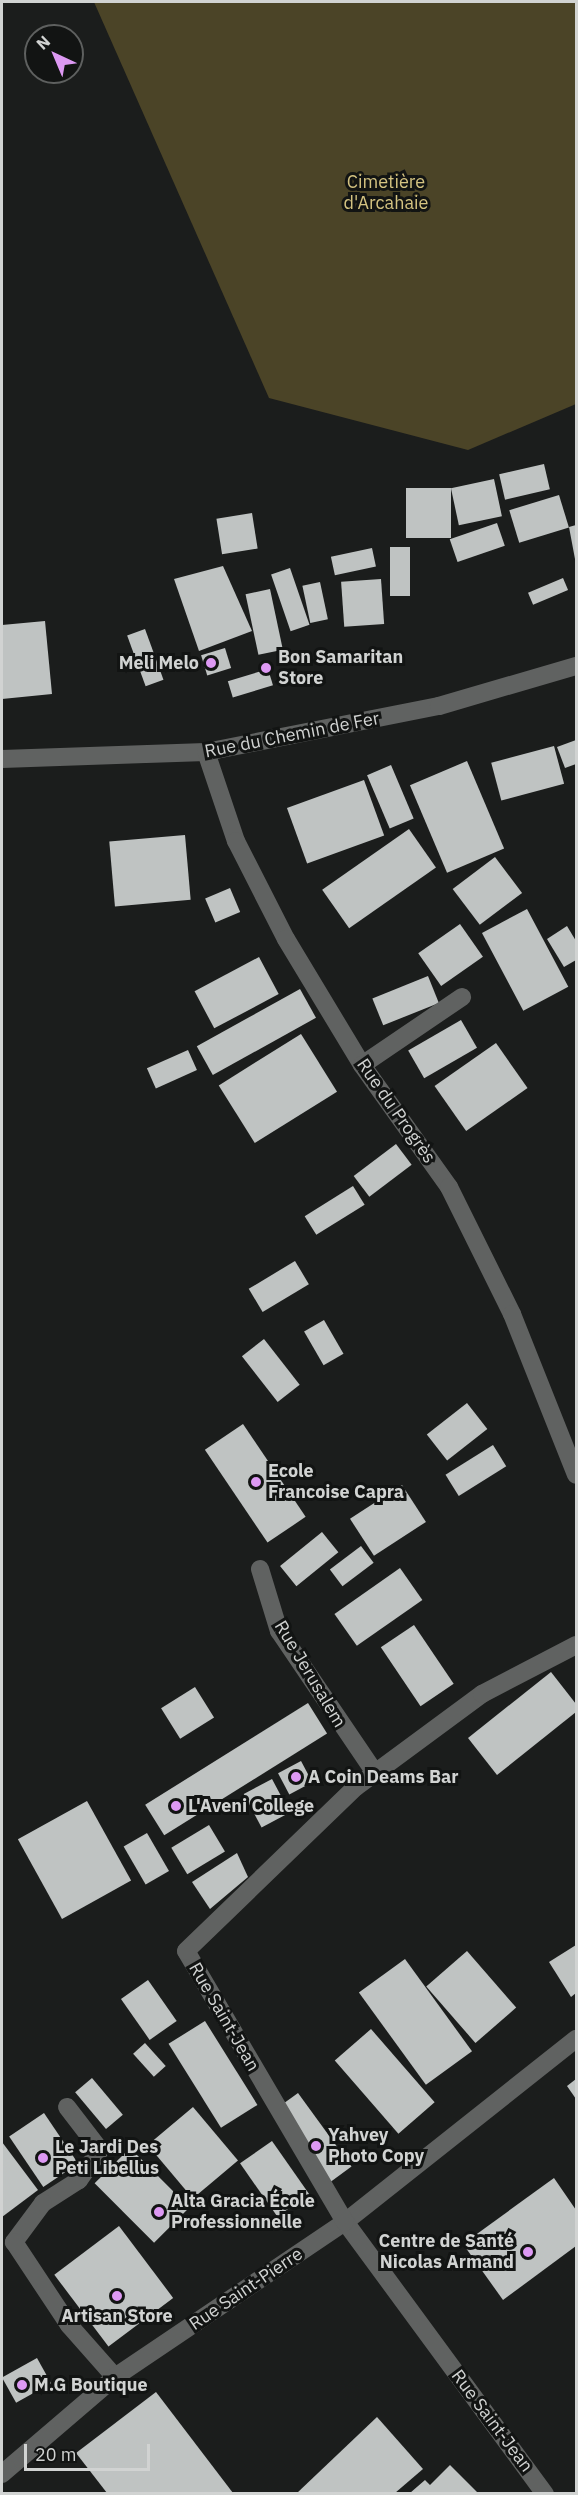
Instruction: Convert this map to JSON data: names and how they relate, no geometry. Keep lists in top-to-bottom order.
{
  "streets": {
    "street": [
      "Rue du Chemin de Fer",
      "Rue du Progrès",
      "Rue Jerusalem",
      "Rue Saint-Jean",
      "Rue Saint-Pierre"
    ]
  },
  "crossings": [
    ["Rue du Chemin de Fer", "Rue du Progrès"],
    ["Rue Jerusalem", "Rue Saint-Jean"],
    ["Rue Saint-Jean", "Rue Saint-Pierre"]
  ],
  "parks": ["Cimetière d'Arcahaie"],
  "places": [
    "Meli Melo",
    "Bon Samaritan Store",
    "Ecole Francoise Capra",
    "A Coin Deams Bar",
    "L'Aveni College",
    "Yahvey Photo Copy",
    "Le Jardi Des Peti Libellus",
    "Alta Gracia École Professionnelle",
    "Centre de Santé Nicolas Armand",
    "Artisan Store",
    "M.G Boutique"
  ],
  "scale_bar": "20 m",
  "north": "top left"
}
